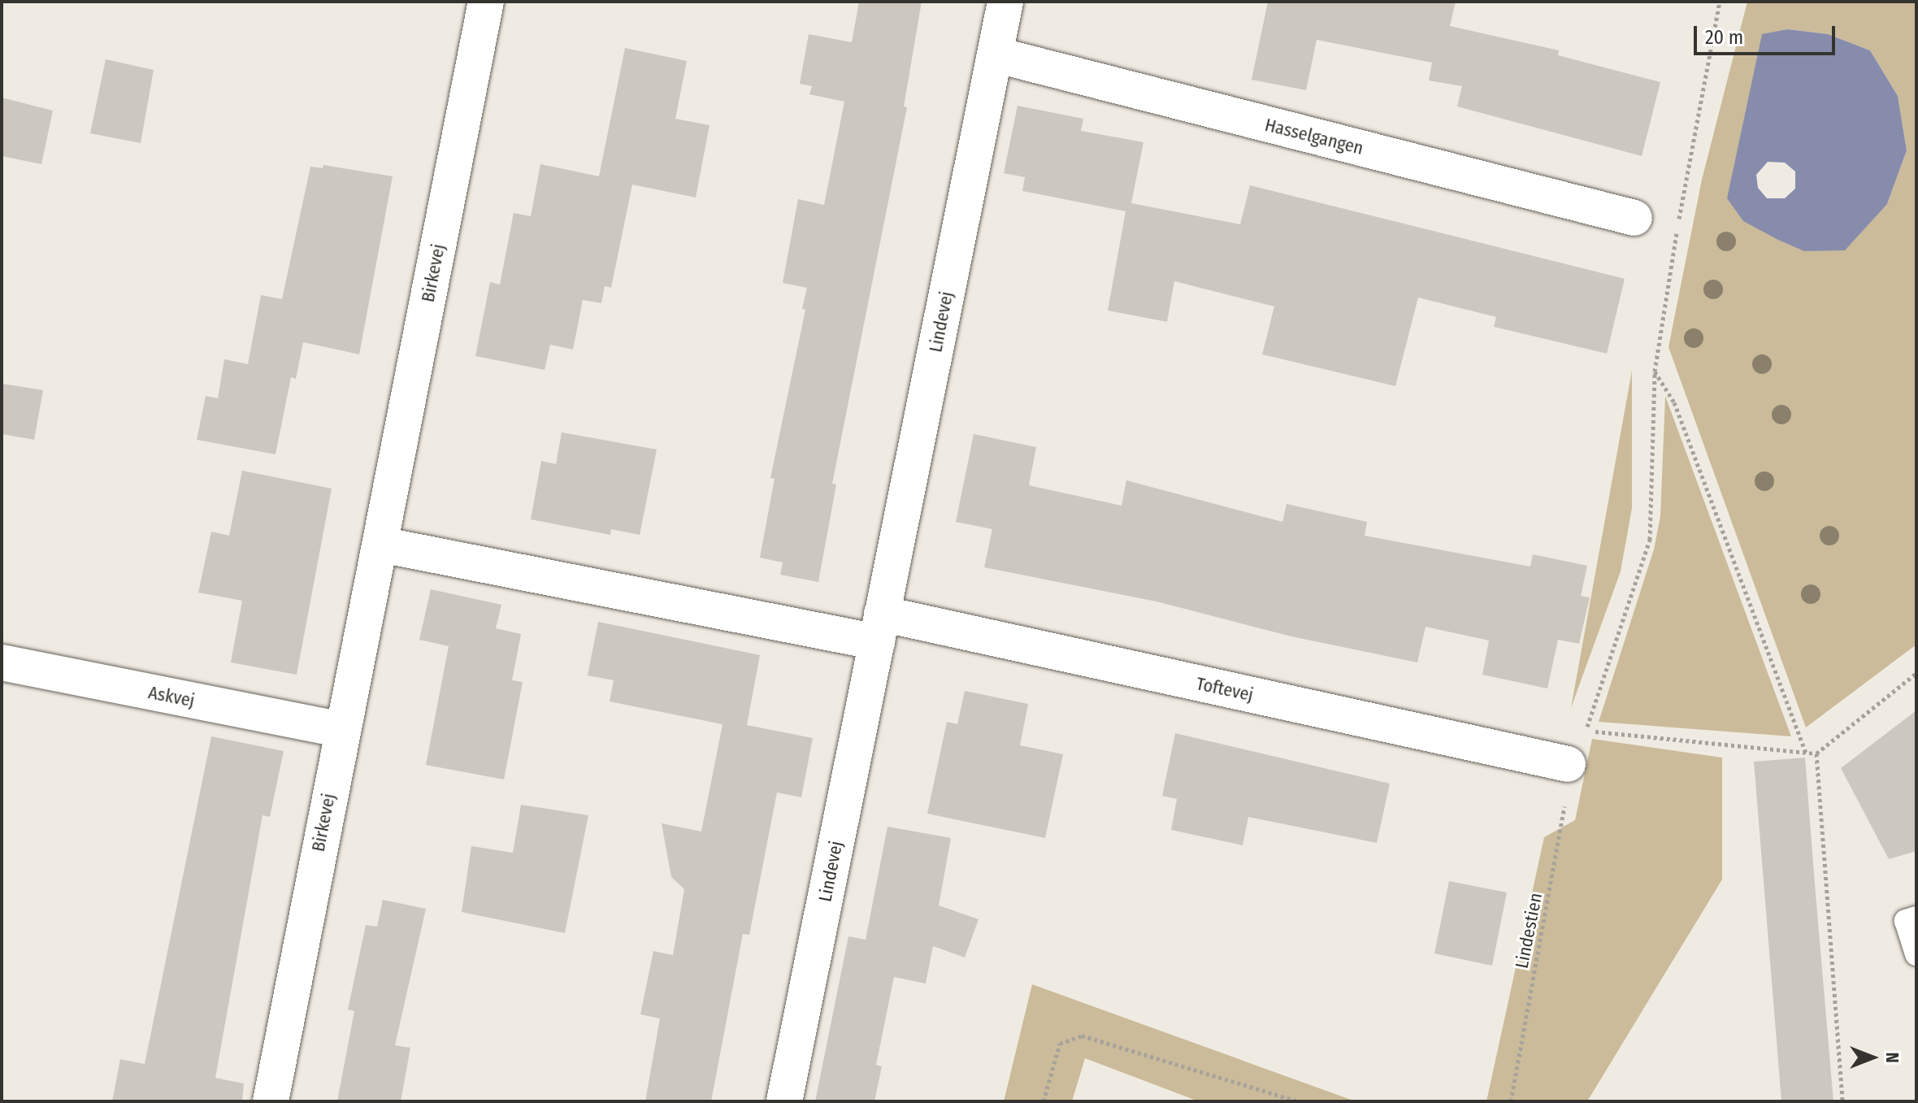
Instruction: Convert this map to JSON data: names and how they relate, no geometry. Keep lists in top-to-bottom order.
{
  "streets": {
    "street": [
      "Hasselgangen",
      "Birkevej",
      "Lindevej",
      "Toftevej",
      "Askvej"
    ],
    "path": ["Lindestien"]
  },
  "crossings": [
    ["Hasselgangen", "Lindevej"],
    ["Birkevej", "Askvej"],
    ["Lindevej", "Toftevej"],
    ["Toftevej", "Lindestien"]
  ],
  "scale_bar": "20 m",
  "north": "right"
}
